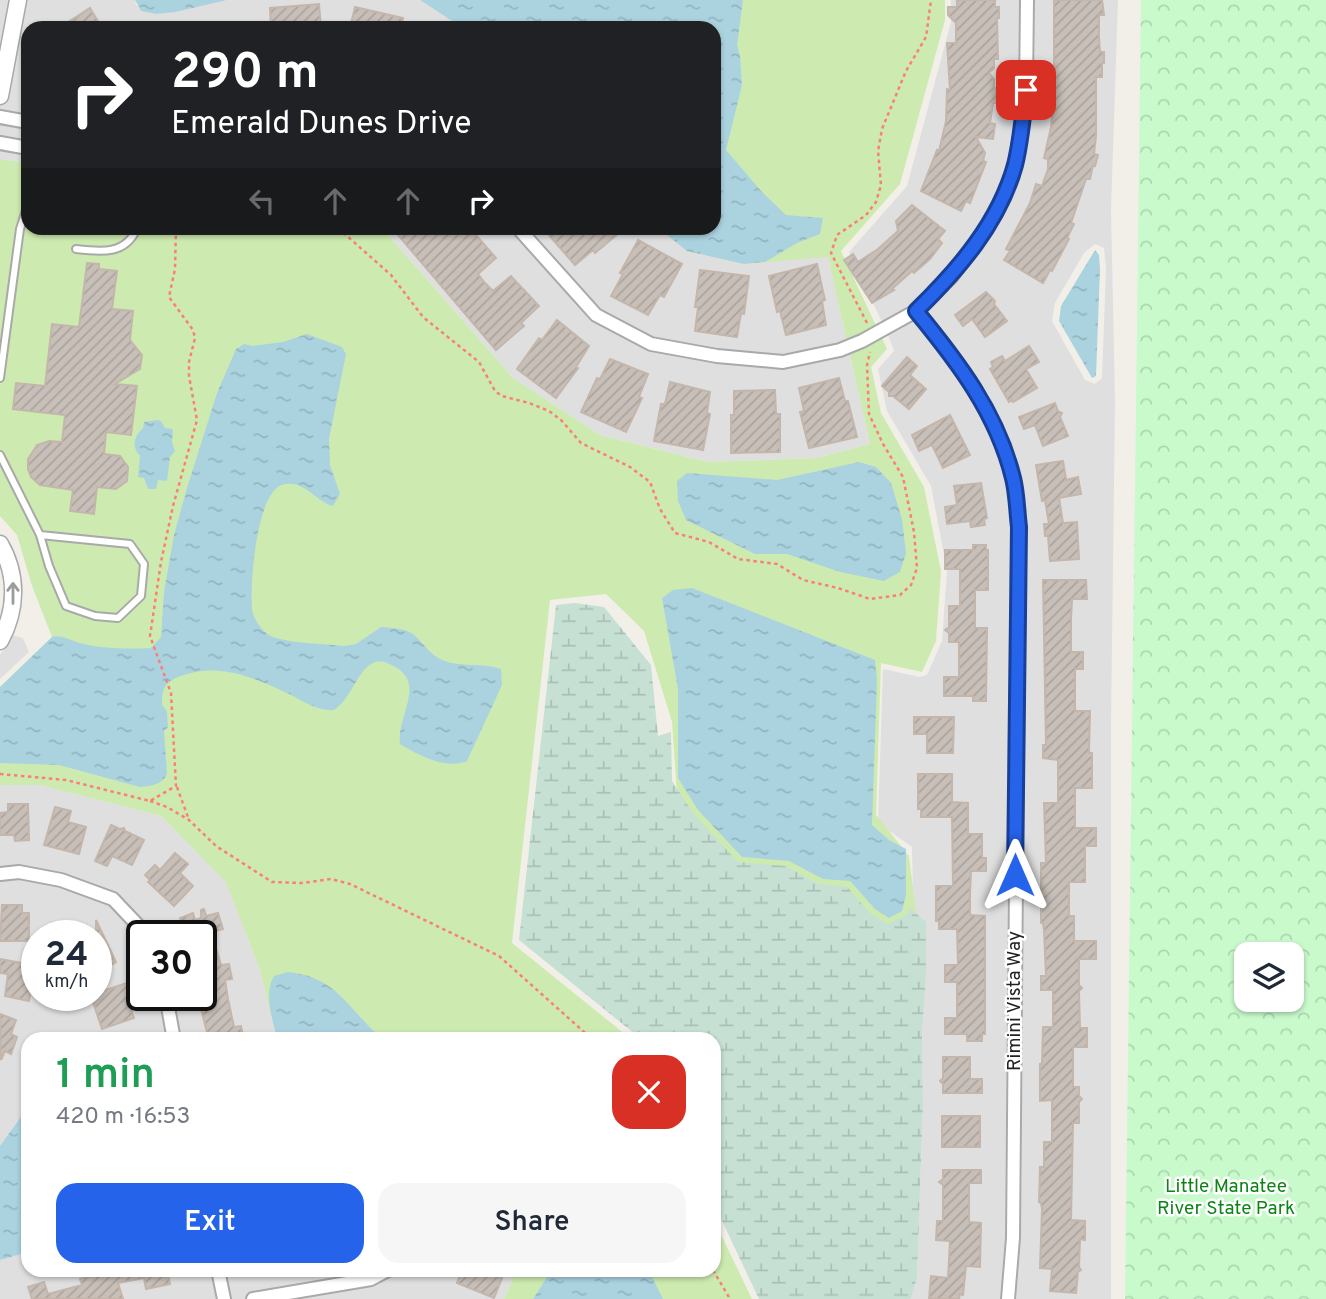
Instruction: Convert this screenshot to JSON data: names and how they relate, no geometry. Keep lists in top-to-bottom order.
{
  "streets": {
    "street": ["Rimini Vista Way"]
  },
  "parks": ["Little Manatee River State Park"],
  "page": {
    "turn": ["290 m", "Emerald Dunes Drive"],
    "speed": "24 km/h",
    "limit": "30",
    "heading": ["1 min", "420 m · 16:53"],
    "buttons": ["Exit", "Share"]
  }
}
